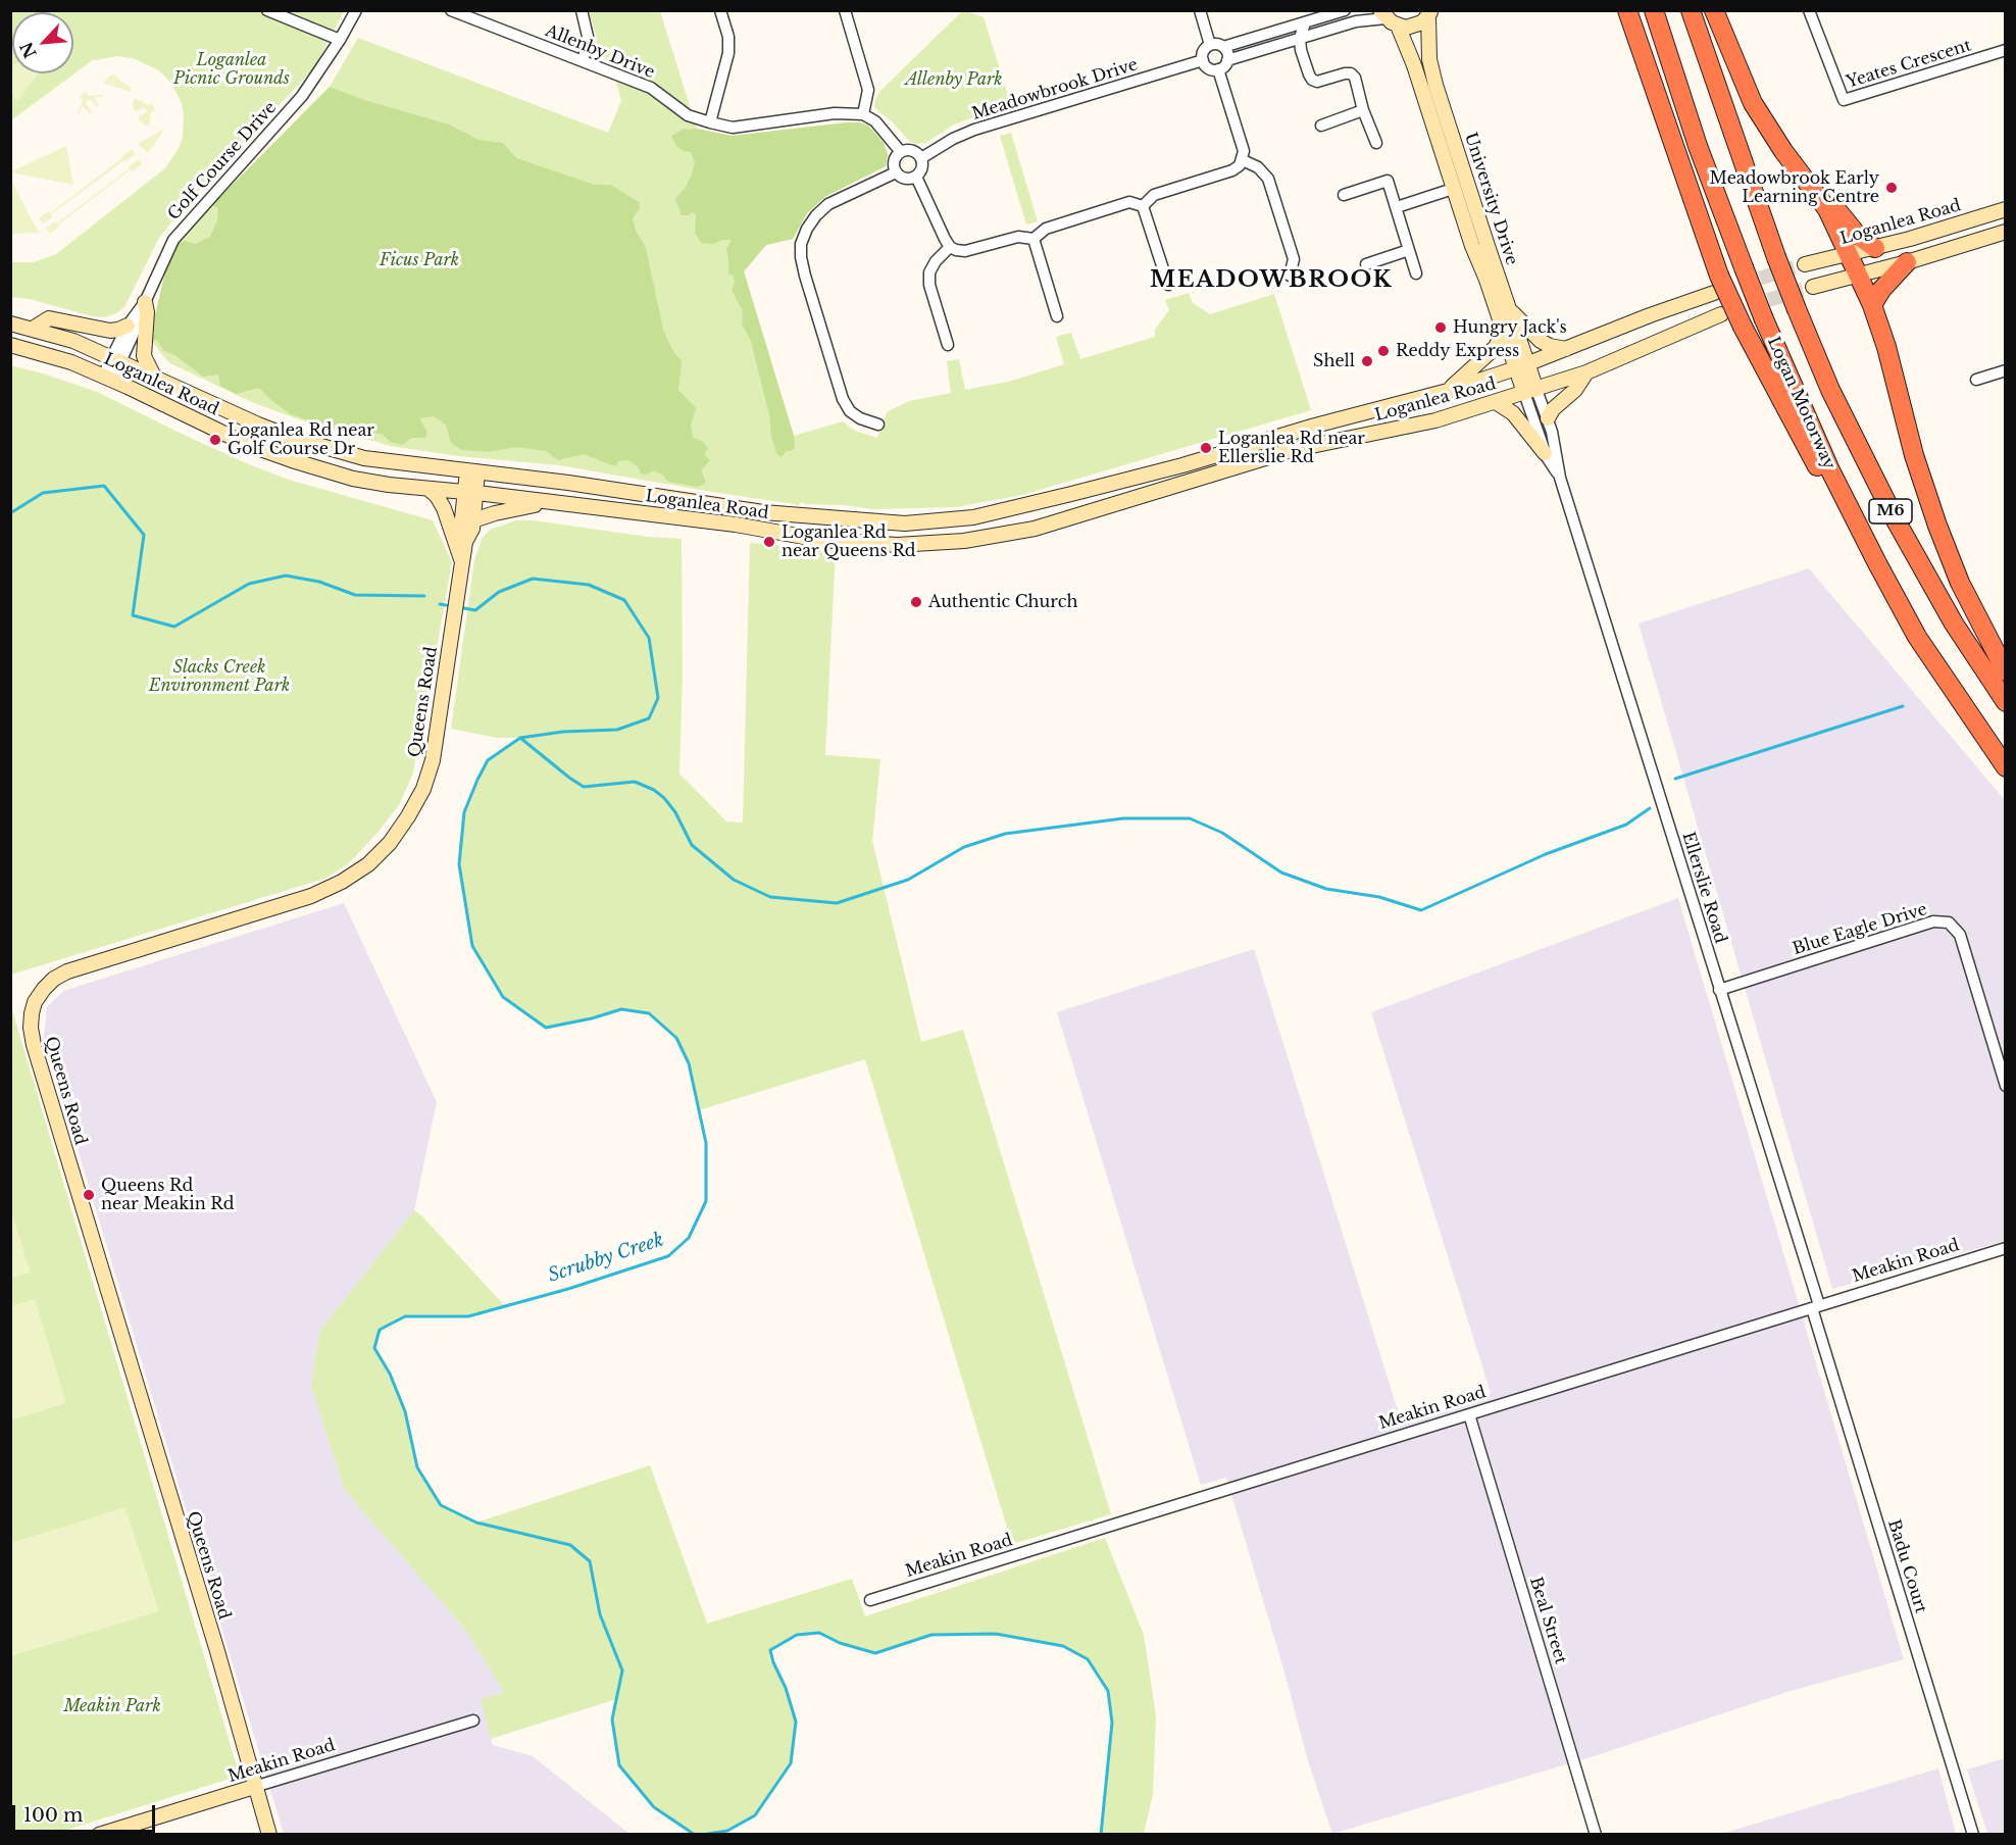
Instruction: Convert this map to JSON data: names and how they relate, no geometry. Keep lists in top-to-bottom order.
{
  "streets": {
    "highway": ["Logan Motorway", "M6"],
    "main road": [
      "University Drive",
      "Loganlea Road",
      "Queens Road",
      "Meakin Road"
    ],
    "street": [
      "Allenby Drive",
      "Yeates Crescent",
      "Meadowbrook Drive",
      "Golf Course Drive",
      "Ellerslie Road",
      "Blue Eagle Drive",
      "Badu Court",
      "Beal Street"
    ]
  },
  "crossings": [
    ["Golf Course Drive", "Loganlea Road"],
    ["University Drive", "Loganlea Road"],
    ["University Drive", "Ellerslie Road"],
    ["Loganlea Road", "Queens Road"],
    ["Loganlea Road", "Ellerslie Road"],
    ["Queens Road", "Meakin Road"],
    ["Ellerslie Road", "Blue Eagle Drive"],
    ["Ellerslie Road", "Meakin Road"],
    ["Ellerslie Road", "Badu Court"],
    ["Meakin Road", "Badu Court"],
    ["Meakin Road", "Beal Street"]
  ],
  "districts": ["MEADOWBROOK"],
  "water": ["Scrubby Creek"],
  "parks": [
    "Loganlea Picnic Grounds",
    "Allenby Park",
    "Ficus Park",
    "Slacks Creek Environment Park",
    "Meakin Park"
  ],
  "places": [
    "Meadowbrook Early Learning Centre",
    "Hungry Jack's",
    "Reddy Express",
    "Shell",
    "Loganlea Rd near Golf Course Dr",
    "Loganlea Rd near Ellerslie Rd",
    "Loganlea Rd near Queens Rd",
    "Authentic Church",
    "Queens Rd near Meakin Rd"
  ],
  "scale_bar": "100 m",
  "north": "bottom left"
}
